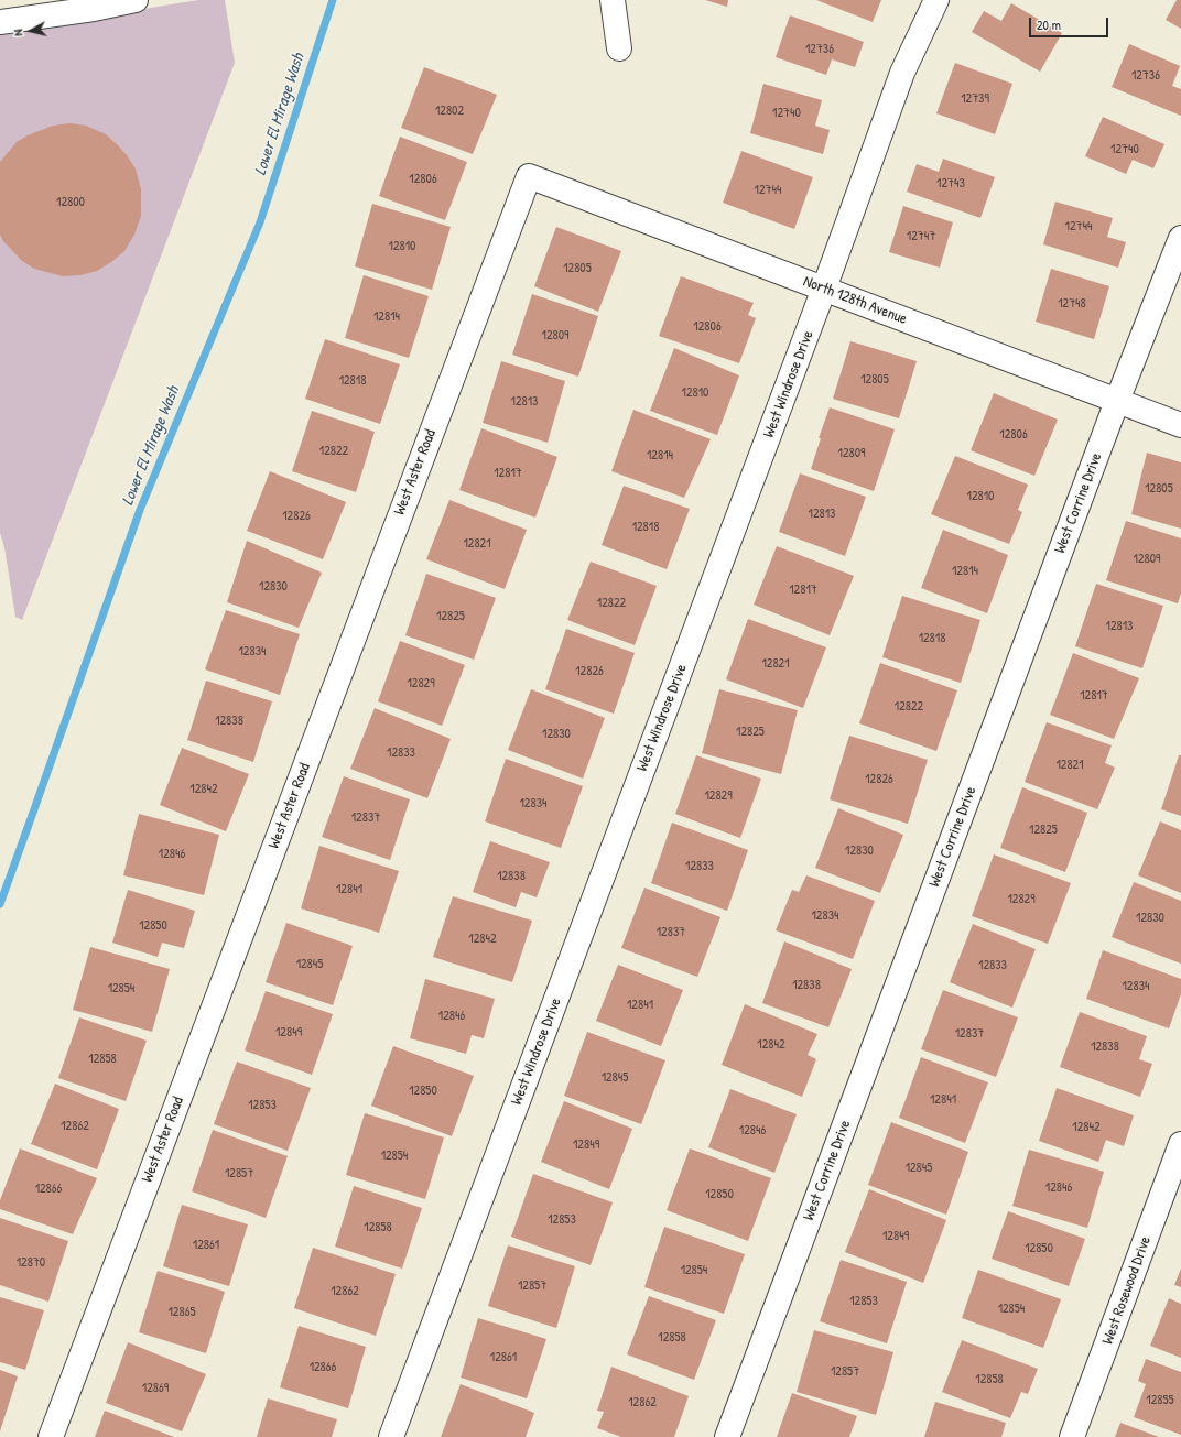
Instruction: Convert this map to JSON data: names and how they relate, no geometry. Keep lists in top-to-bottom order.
{
  "streets": {
    "street": [
      "North 128th Avenue",
      "West Windrose Drive",
      "West Aster Road",
      "West Corrine Drive",
      "West Rosewood Drive"
    ]
  },
  "crossings": [
    ["North 128th Avenue", "West Windrose Drive"],
    ["North 128th Avenue", "West Aster Road"],
    ["North 128th Avenue", "West Corrine Drive"]
  ],
  "water": ["Lower El Mirage Wash"],
  "house_numbers": [
    "12736",
    "12736",
    "12739",
    "12802",
    "12740",
    "12740",
    "12806",
    "12743",
    "12744",
    "12800",
    "12744",
    "12747",
    "12810",
    "12805",
    "12748",
    "12814",
    "12806",
    "12809",
    "12805",
    "12818",
    "12810",
    "12813",
    "12806",
    "12822",
    "12809",
    "12814",
    "12817",
    "12805",
    "12810",
    "12813",
    "12826",
    "12818",
    "12821",
    "12809",
    "12814",
    "12830",
    "12817",
    "12822",
    "12825",
    "12813",
    "12818",
    "12834",
    "12821",
    "12826",
    "12829",
    "12817",
    "12822",
    "12838",
    "12825",
    "12830",
    "12833",
    "12821",
    "12826",
    "12842",
    "12829",
    "12834",
    "12837",
    "12825",
    "12830",
    "12846",
    "12833",
    "12838",
    "12841",
    "12829",
    "12834",
    "12830",
    "12850",
    "12837",
    "12842",
    "12845",
    "12833",
    "12838",
    "12834",
    "12854",
    "12841",
    "12846",
    "12849",
    "12837",
    "12842",
    "12838",
    "12858",
    "12845",
    "12850",
    "12841",
    "12853",
    "12862",
    "12842",
    "12846",
    "12849",
    "12854",
    "12845",
    "12857",
    "12846",
    "12866",
    "12850",
    "12853",
    "12858",
    "12849",
    "12861",
    "12850",
    "12870",
    "12854",
    "12857",
    "12862",
    "12853",
    "12854",
    "12865",
    "12858",
    "12861",
    "12866",
    "12857",
    "12858",
    "12869",
    "12855",
    "12862"
  ],
  "scale_bar": "20 m",
  "north": "left"
}
